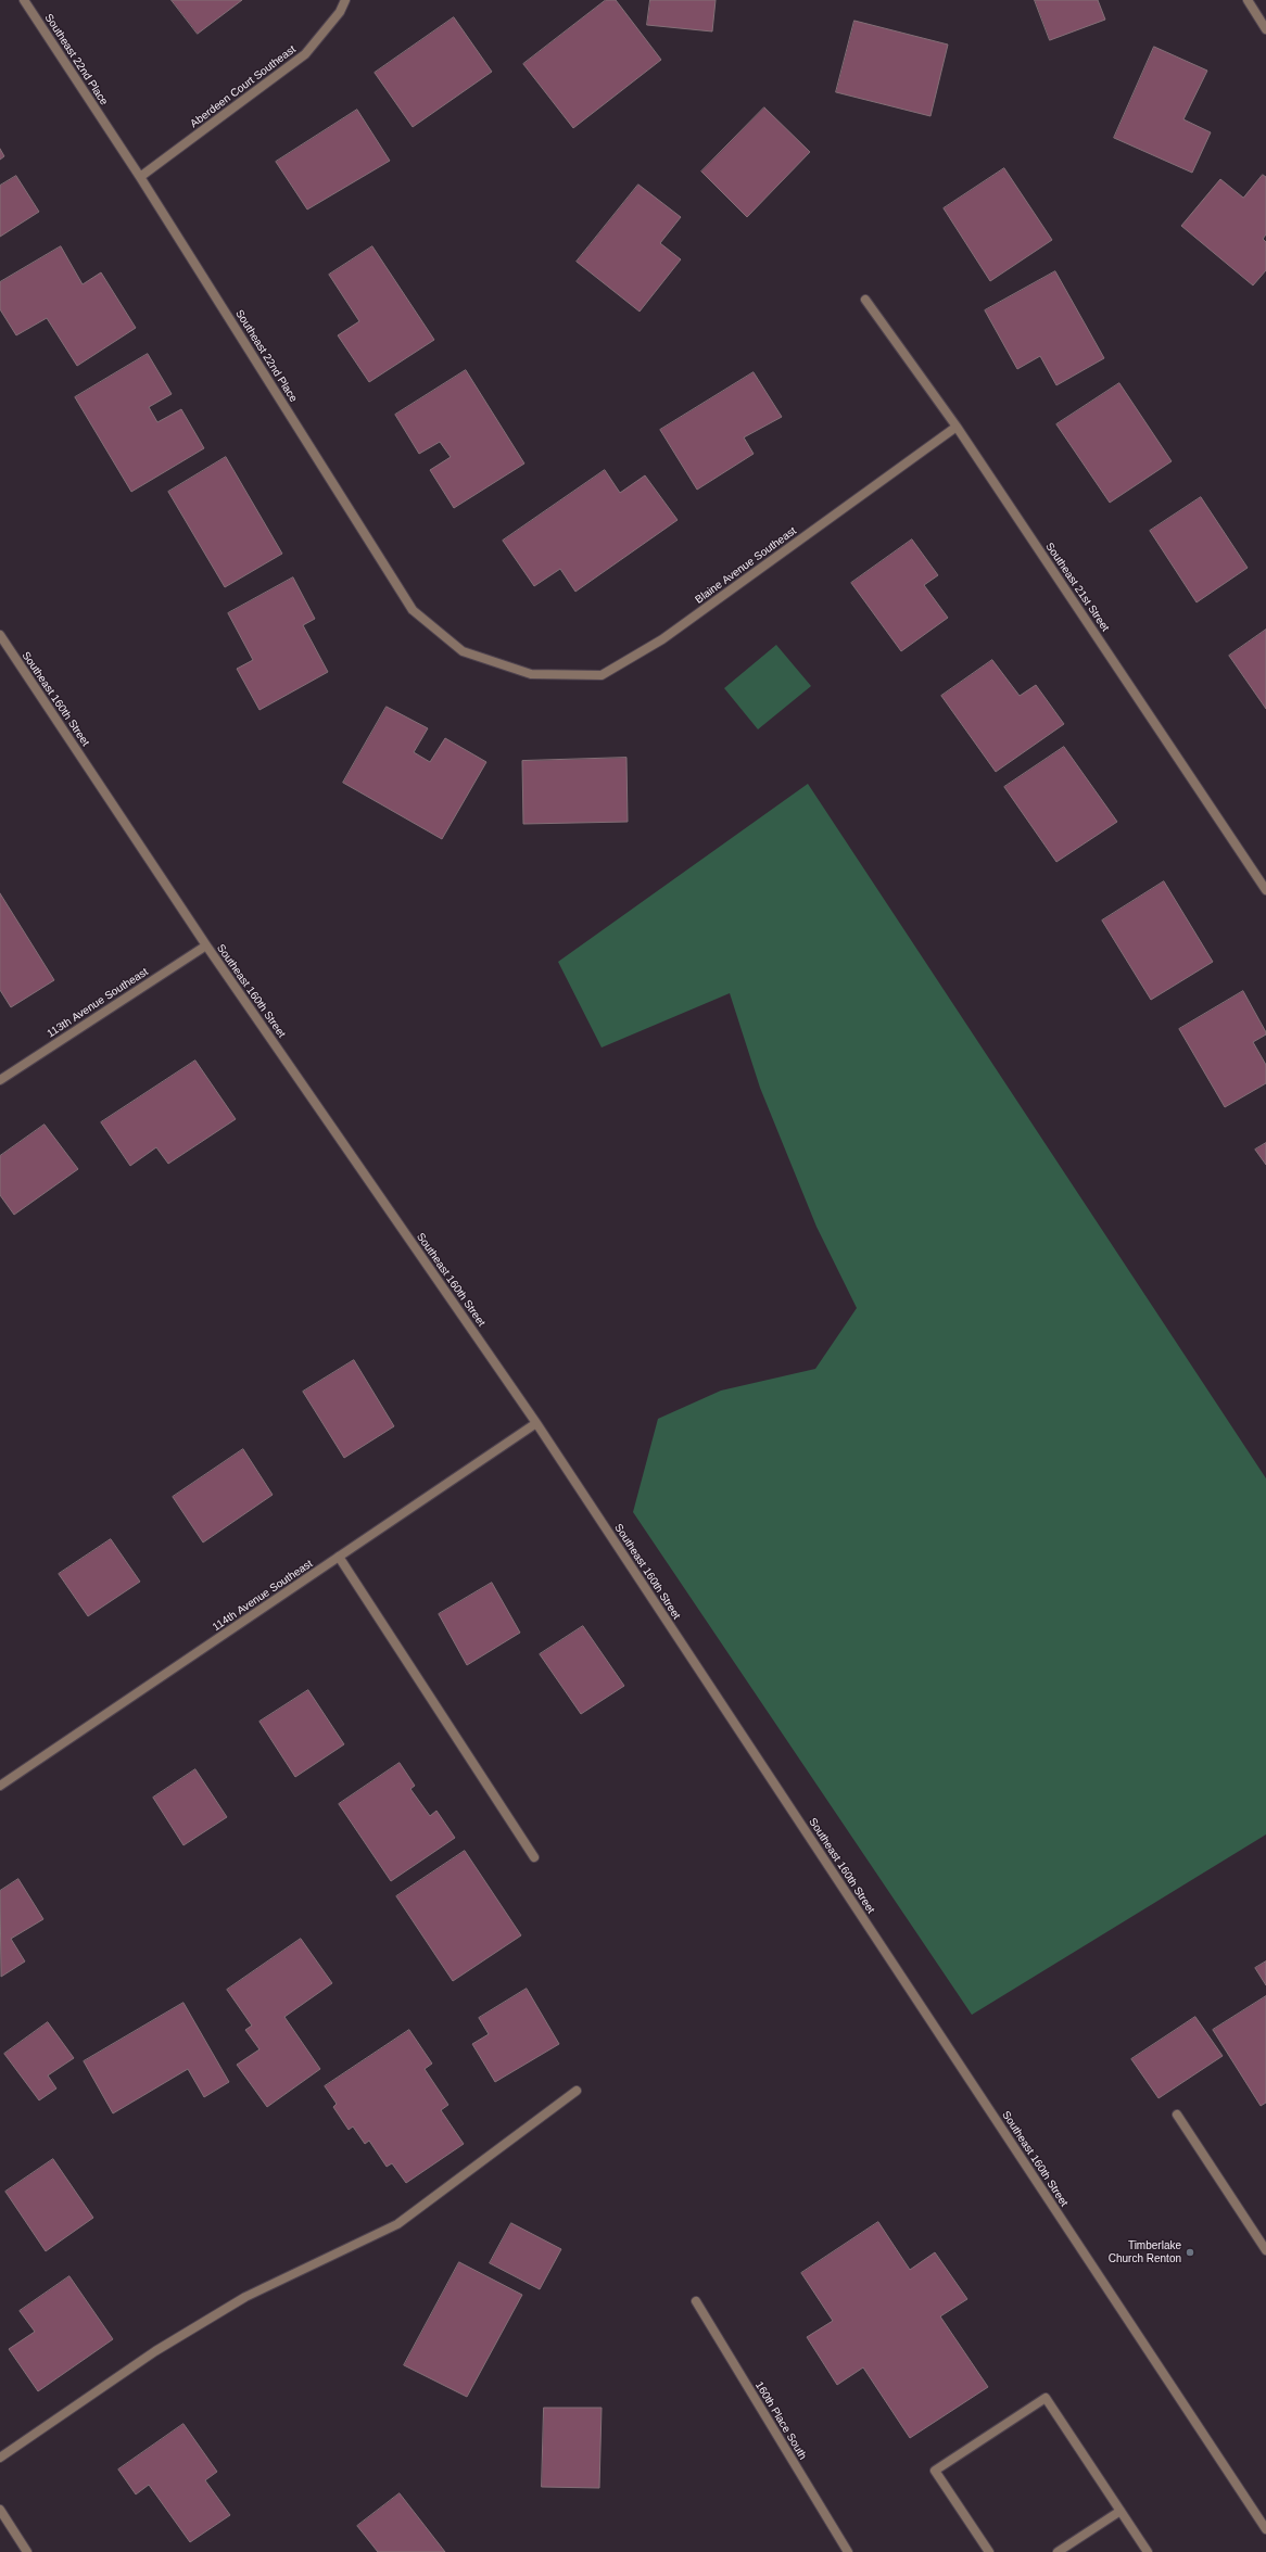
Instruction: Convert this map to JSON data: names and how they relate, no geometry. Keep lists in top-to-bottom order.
{
  "streets": {
    "street": [
      "Southeast 22nd Place",
      "Aberdeen Court Southeast",
      "Blaine Avenue Southeast",
      "Southeast 21st Street",
      "Southeast 160th Street",
      "113th Avenue Southeast",
      "114th Avenue Southeast",
      "160th Place South"
    ]
  },
  "crossings": [
    ["Southeast 22nd Place", "Aberdeen Court Southeast"],
    ["Southeast 22nd Place", "Blaine Avenue Southeast"],
    ["Blaine Avenue Southeast", "Southeast 21st Street"],
    ["Southeast 160th Street", "113th Avenue Southeast"],
    ["Southeast 160th Street", "114th Avenue Southeast"]
  ],
  "places": ["Timberlake Church Renton"]
}
